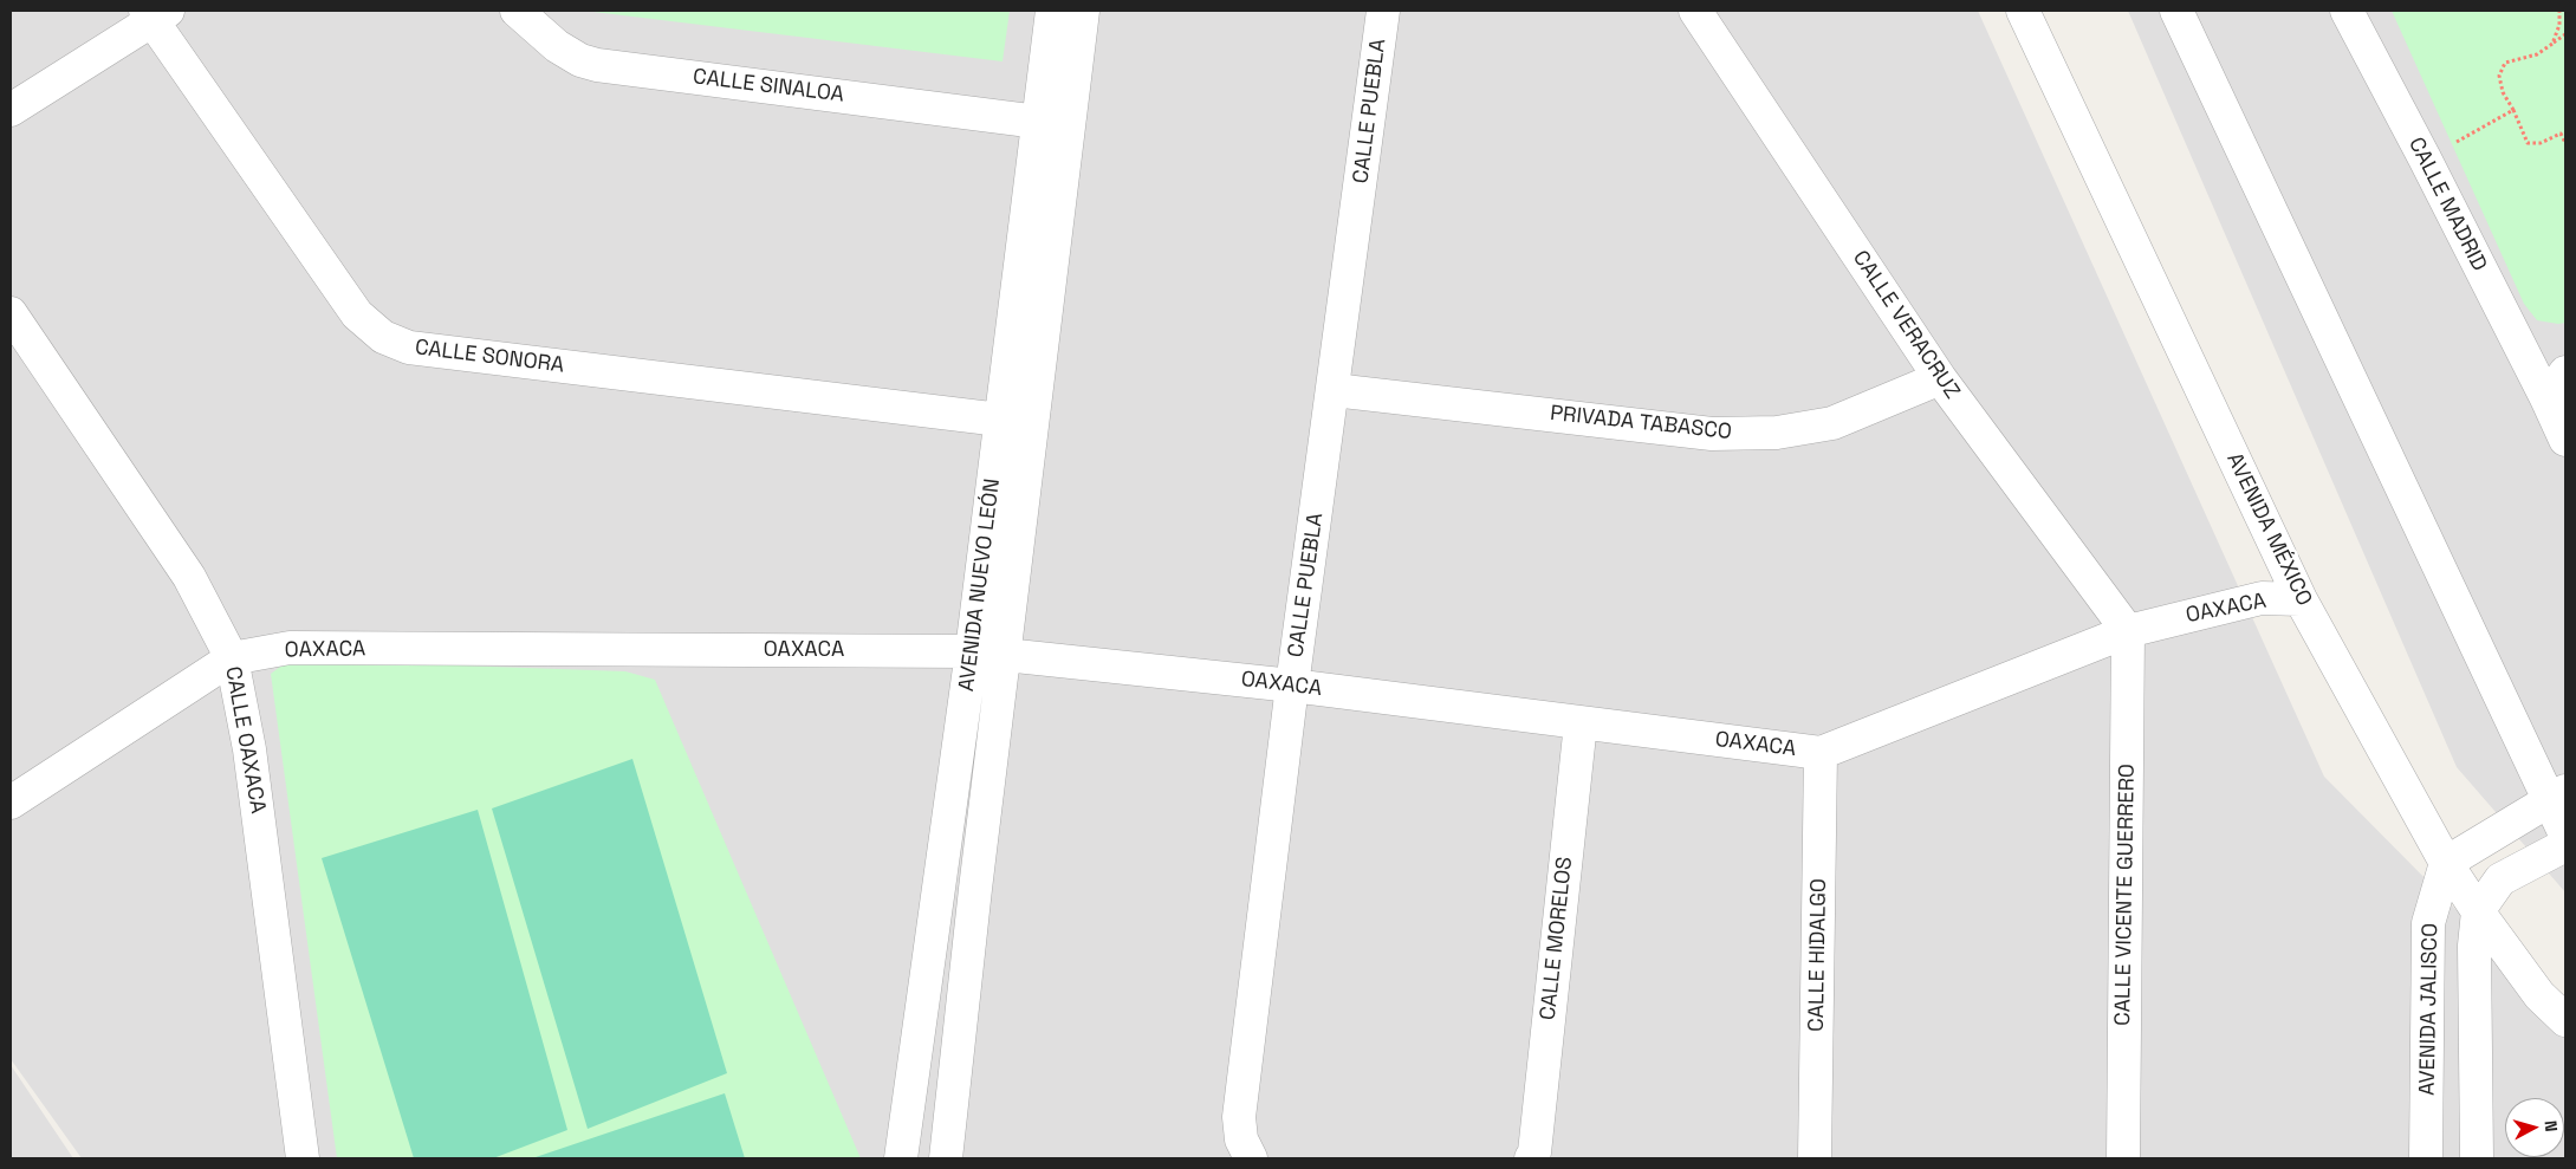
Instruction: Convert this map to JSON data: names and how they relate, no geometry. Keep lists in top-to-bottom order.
{
  "streets": {
    "street": [
      "CALLE SINALOA",
      "CALLE PUEBLA",
      "CALLE MADRID",
      "CALLE VERACRUZ",
      "CALLE SONORA",
      "PRIVADA TABASCO",
      "AVENIDA MÉXICO",
      "AVENIDA NUEVO LEÓN",
      "OAXACA",
      "CALLE OAXACA",
      "CALLE VICENTE GUERRERO",
      "CALLE MORELOS",
      "CALLE HIDALGO",
      "AVENIDA JALISCO"
    ]
  },
  "crossings": [
    ["CALLE SINALOA", "AVENIDA NUEVO LEÓN"],
    ["CALLE PUEBLA", "PRIVADA TABASCO"],
    ["CALLE PUEBLA", "OAXACA"],
    ["CALLE VERACRUZ", "PRIVADA TABASCO"],
    ["CALLE VERACRUZ", "OAXACA"],
    ["CALLE VERACRUZ", "CALLE VICENTE GUERRERO"],
    ["CALLE SONORA", "AVENIDA NUEVO LEÓN"],
    ["AVENIDA MÉXICO", "OAXACA"],
    ["AVENIDA MÉXICO", "AVENIDA JALISCO"],
    ["AVENIDA NUEVO LEÓN", "OAXACA"],
    ["OAXACA", "CALLE OAXACA"],
    ["OAXACA", "CALLE VICENTE GUERRERO"],
    ["OAXACA", "CALLE MORELOS"],
    ["OAXACA", "CALLE HIDALGO"]
  ],
  "north": "right"
}
